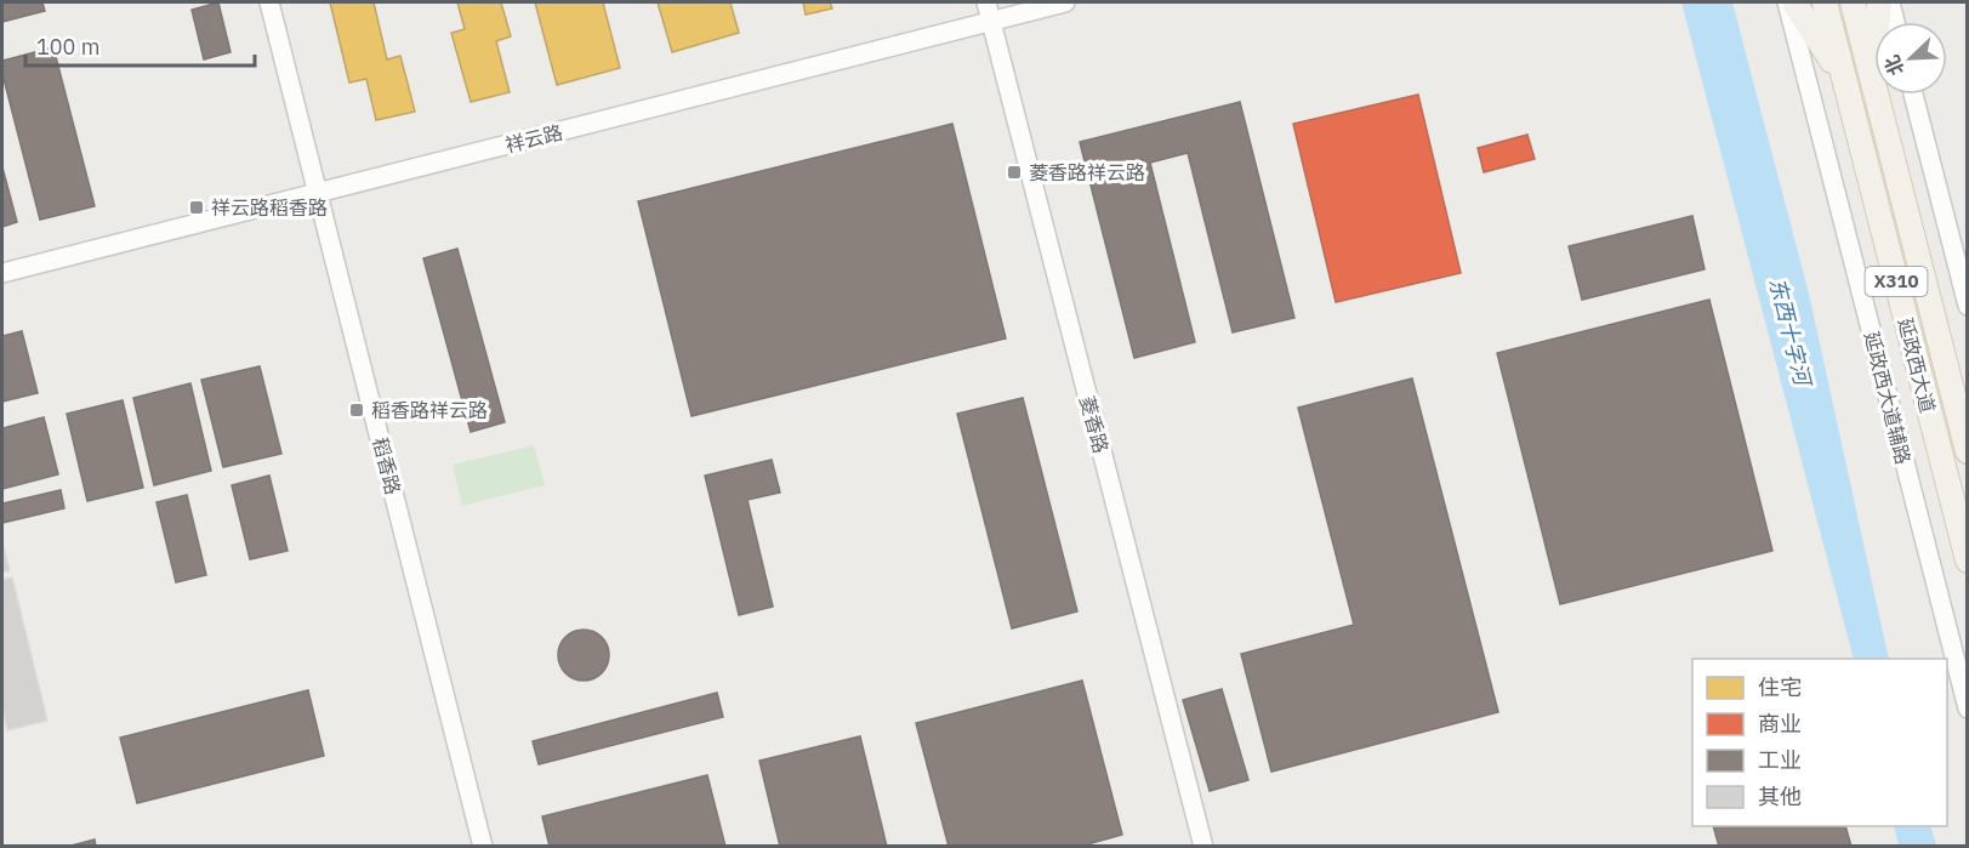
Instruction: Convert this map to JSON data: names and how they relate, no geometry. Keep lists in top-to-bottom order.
{
  "streets": {
    "main road": ["X310", "延政西大道"],
    "street": [
      "祥云路",
      "延政西大道辅路",
      "菱香路",
      "稻香路"
    ]
  },
  "crossings": [
    ["祥云路", "菱香路"],
    ["祥云路", "稻香路"]
  ],
  "water": ["东西十字河"],
  "places": {
    "transit": ["菱香路祥云路", "祥云路稻香路", "稻香路祥云路"]
  },
  "legend": [
    "住宅",
    "商业",
    "工业",
    "其他"
  ],
  "scale_bar": "100 m",
  "north": "bottom left"
}
